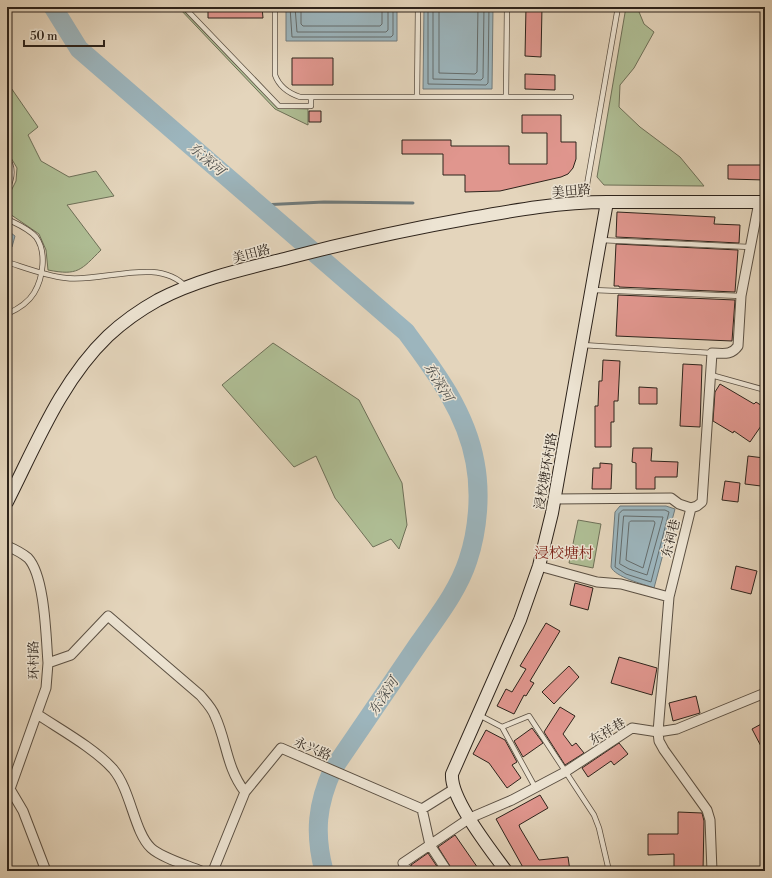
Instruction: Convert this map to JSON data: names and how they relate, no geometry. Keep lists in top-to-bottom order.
{
  "streets": {
    "street": [
      "美田路",
      "浸校塘环村路",
      "东祠巷",
      "环村路",
      "东祥巷",
      "永兴路"
    ]
  },
  "crossings": [
    ["美田路", "浸校塘环村路"],
    ["浸校塘环村路", "东祥巷"],
    ["东祠巷", "东祥巷"]
  ],
  "districts": ["浸校塘村"],
  "water": ["东深河"],
  "scale_bar": "50 m"
}
